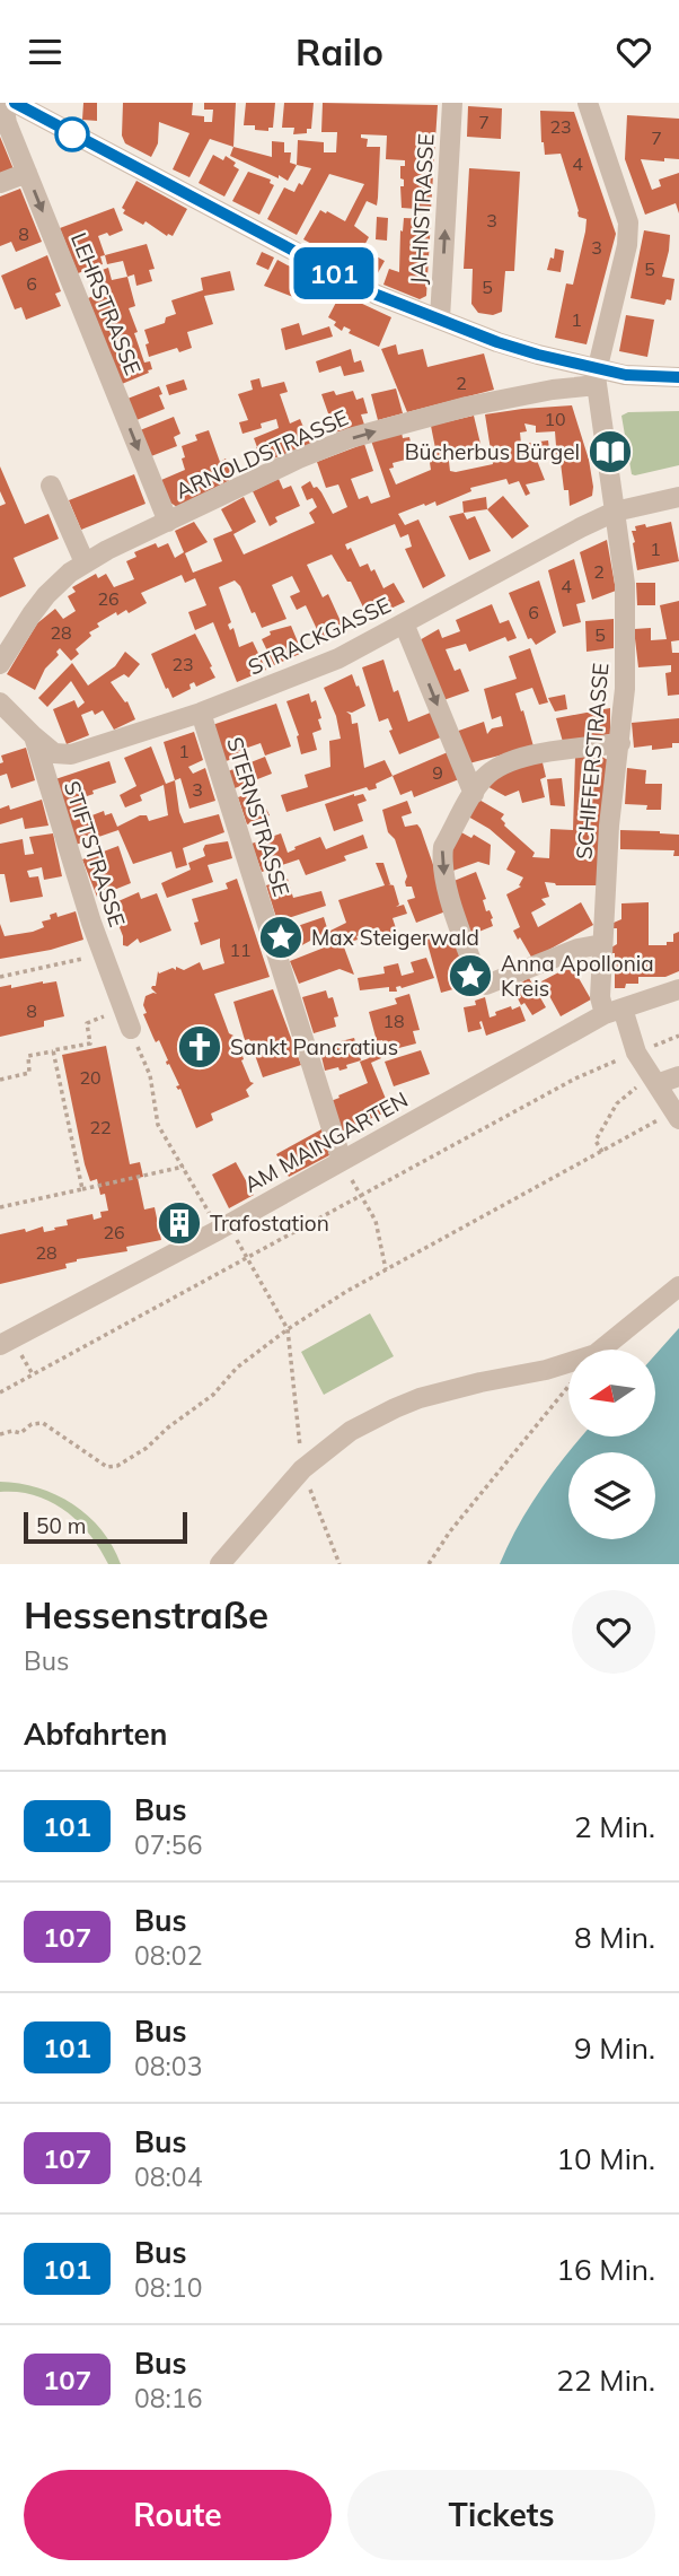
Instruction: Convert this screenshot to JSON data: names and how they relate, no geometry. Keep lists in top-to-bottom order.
{
  "streets": {
    "street": [
      "JAHNSTRASSE",
      "LEHRSTRASSE",
      "ARNOLDSTRASSE",
      "STRACKGASSE",
      "SCHIFFERSTRASSE",
      "STERNSTRASSE",
      "STIFTSTRASSE",
      "AM MAINGARTEN"
    ]
  },
  "crossings": [
    ["LEHRSTRASSE", "ARNOLDSTRASSE"],
    ["ARNOLDSTRASSE", "SCHIFFERSTRASSE"],
    ["STRACKGASSE", "SCHIFFERSTRASSE"],
    ["STRACKGASSE", "STERNSTRASSE"],
    ["STRACKGASSE", "STIFTSTRASSE"],
    ["SCHIFFERSTRASSE", "AM MAINGARTEN"],
    ["STERNSTRASSE", "AM MAINGARTEN"]
  ],
  "one_way": ["LEHRSTRASSE", "ARNOLDSTRASSE"],
  "places": {
    "library": ["Bücherbus Bürgel"],
    "place": ["Max Steigerwald", "Anna Apollonia Kreis"],
    "church": ["Sankt Pancratius"],
    "building": ["Trafostation"]
  },
  "lines": ["bus line 101"],
  "house_numbers": [
    "7",
    "23",
    "7",
    "4",
    "3",
    "8",
    "3",
    "5",
    "6",
    "5",
    "1",
    "2",
    "10",
    "1",
    "2",
    "4",
    "26",
    "6",
    "28",
    "5",
    "23",
    "1",
    "9",
    "3",
    "11",
    "8",
    "18",
    "20",
    "22",
    "26",
    "28"
  ],
  "scale_bar": "50 m",
  "north": "left",
  "page": {
    "header": "Railo",
    "on_map": "101",
    "scale": "50 m",
    "heading": [
      ["Hessenstraße", "Bus"],
      "Abfahrten"
    ],
    "list": [
      {
        "mark": "101",
        "name": "Bus",
        "note": "07:56",
        "value": "2 Min."
      },
      {
        "mark": "107",
        "name": "Bus",
        "note": "08:02",
        "value": "8 Min."
      },
      {
        "mark": "101",
        "name": "Bus",
        "note": "08:03",
        "value": "9 Min."
      },
      {
        "mark": "107",
        "name": "Bus",
        "note": "08:04",
        "value": "10 Min."
      },
      {
        "mark": "101",
        "name": "Bus",
        "note": "08:10",
        "value": "16 Min."
      },
      {
        "mark": "107",
        "name": "Bus",
        "note": "08:16",
        "value": "22 Min."
      }
    ],
    "buttons": ["Route", "Tickets"]
  }
}
